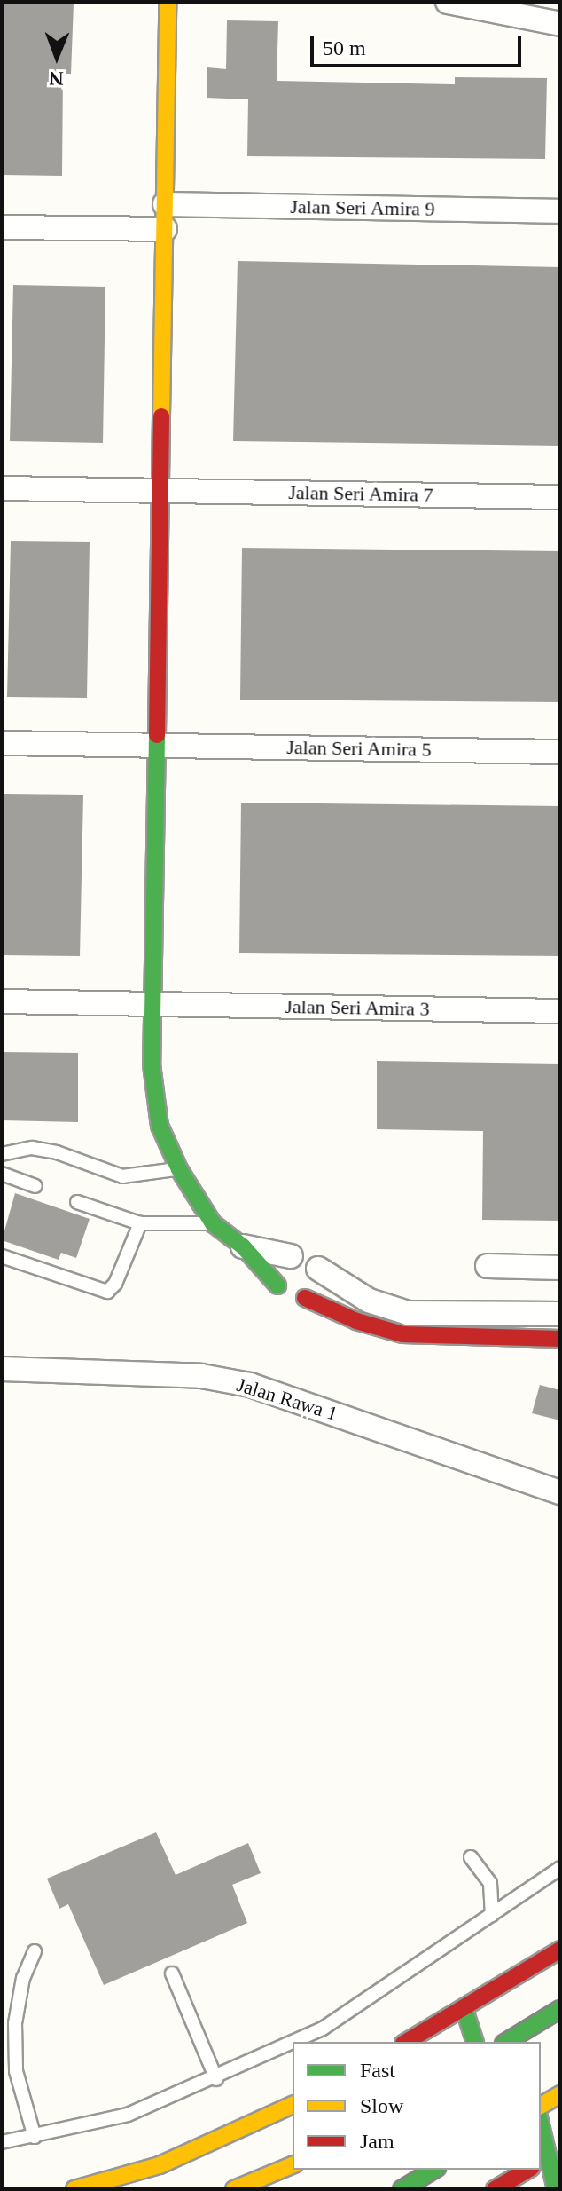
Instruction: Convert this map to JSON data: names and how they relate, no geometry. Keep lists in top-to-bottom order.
{
  "streets": {
    "street": [
      "Jalan Seri Amira 9",
      "Jalan Seri Amira 7",
      "Jalan Seri Amira 5",
      "Jalan Seri Amira 3",
      "Jalan Rawa 1"
    ]
  },
  "legend": ["Fast", "Slow", "Jam"],
  "scale_bar": "50 m",
  "north": "bottom"
}
